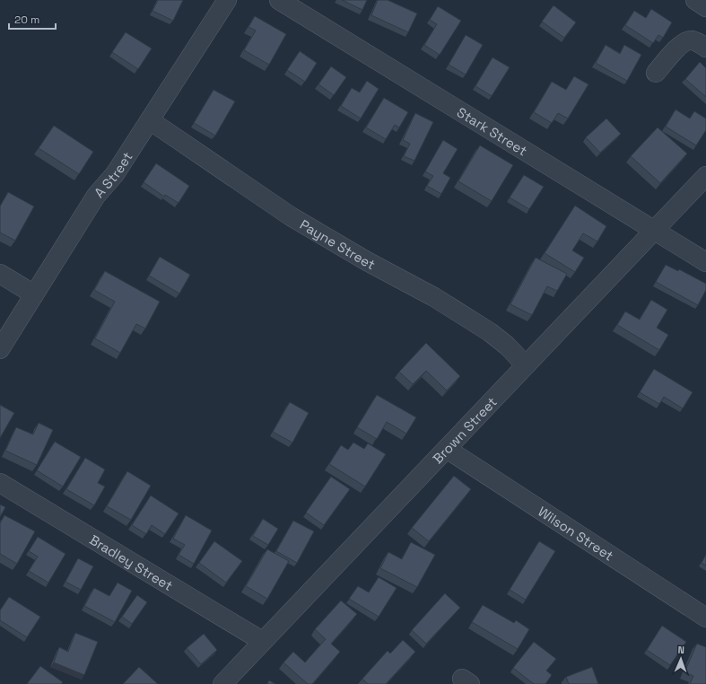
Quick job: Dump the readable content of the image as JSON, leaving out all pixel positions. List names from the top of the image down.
{
  "streets": {
    "street": [
      "Stark Street",
      "A Street",
      "Payne Street",
      "Brown Street",
      "Wilson Street",
      "Bradley Street"
    ]
  },
  "crossings": [
    ["Stark Street", "Brown Street"],
    ["A Street", "Payne Street"],
    ["Payne Street", "Brown Street"],
    ["Brown Street", "Wilson Street"],
    ["Brown Street", "Bradley Street"]
  ],
  "scale_bar": "20 m",
  "north": "top"
}
